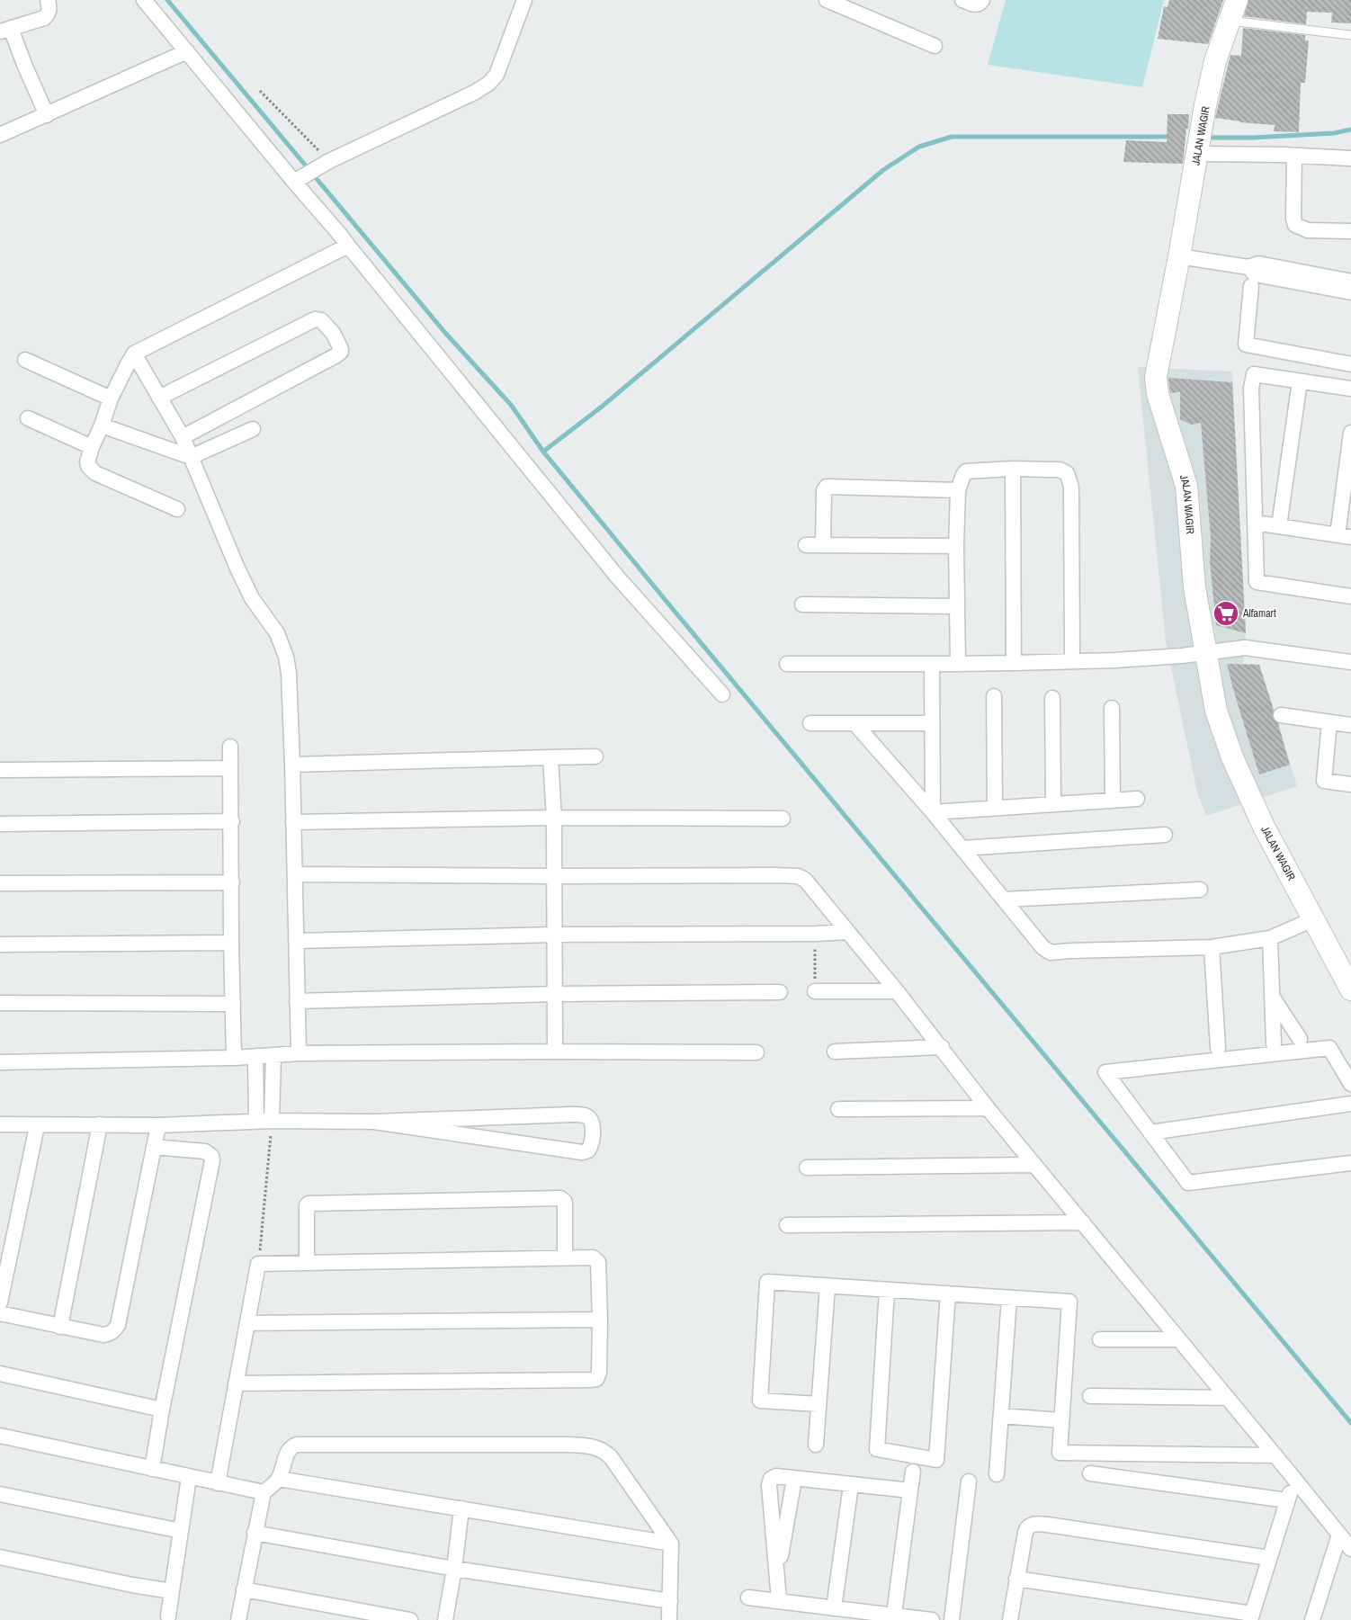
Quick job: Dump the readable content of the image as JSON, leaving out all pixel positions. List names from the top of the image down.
{
  "streets": {
    "street": ["JALAN WAGIR"]
  },
  "places": {
    "supermarket": ["Alfamart"]
  }
}
